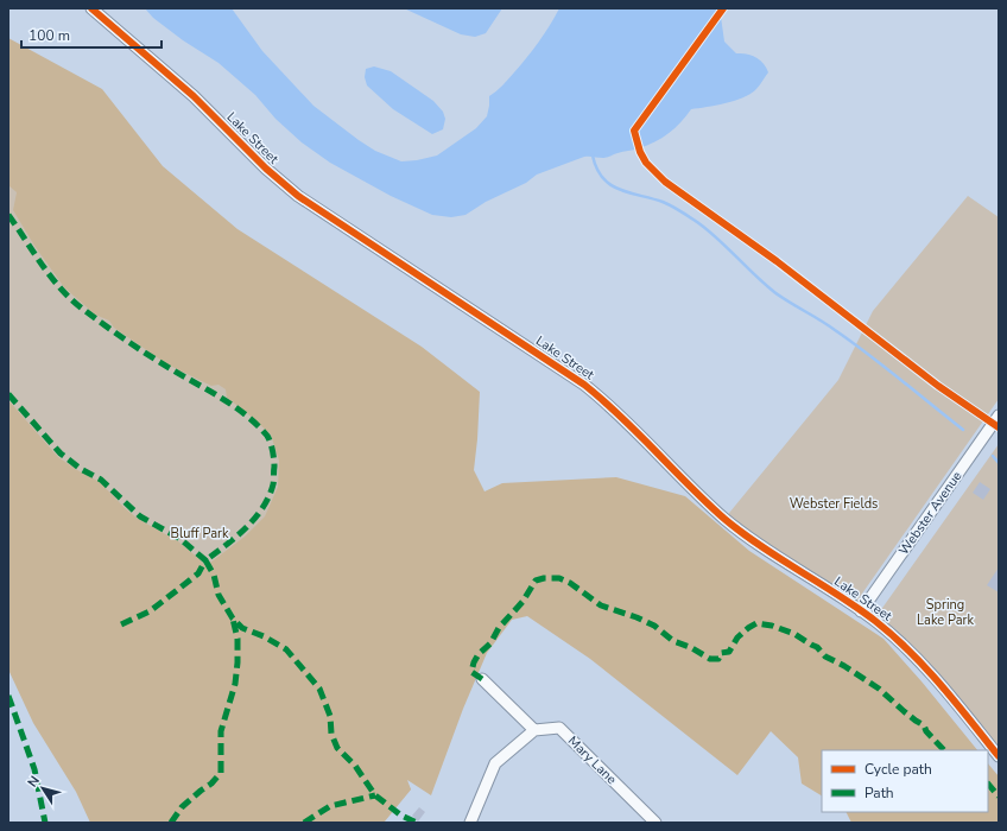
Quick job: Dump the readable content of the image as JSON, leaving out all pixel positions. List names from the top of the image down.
{
  "streets": {
    "street": ["Lake Street", "Webster Avenue", "Mary Lane"]
  },
  "crossings": [
    ["Lake Street", "Webster Avenue"]
  ],
  "parks": ["Webster Fields", "Bluff Park", "Spring Lake Park"],
  "legend": ["Cycle path", "Path"],
  "scale_bar": "100 m",
  "north": "top left"
}
